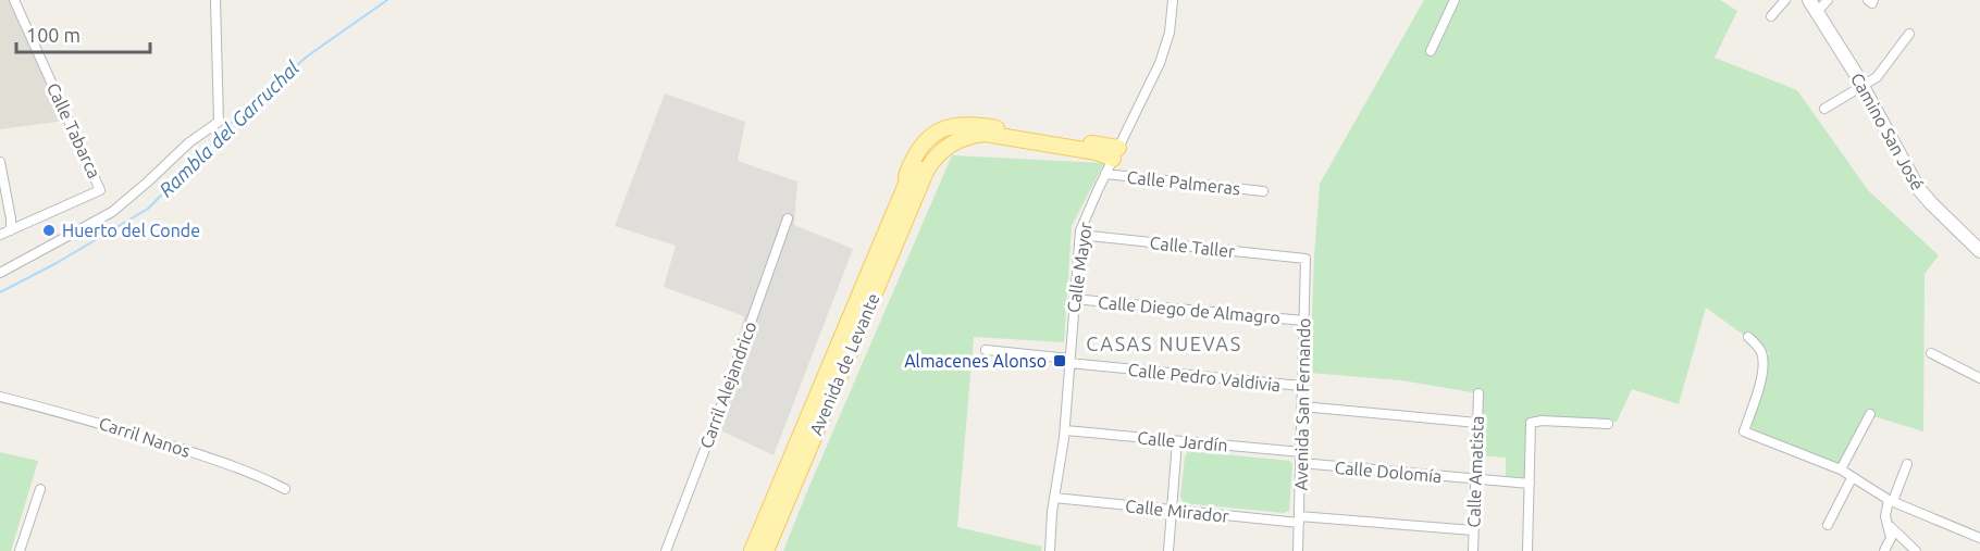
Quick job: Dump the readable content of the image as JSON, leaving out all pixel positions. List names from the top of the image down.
{
  "streets": {
    "main road": ["Camino San José", "Avenida de Levante"],
    "street": [
      "Calle Tabarca",
      "Calle Palmeras",
      "Calle Taller",
      "Calle Mayor",
      "Calle Diego de Almagro",
      "Calle Pedro Valdivia",
      "Carril Alejandrico",
      "Avenida San Fernando",
      "Carril Nanos",
      "Calle Jardín",
      "Calle Dolomía",
      "Calle Amatista",
      "Calle Mirador"
    ]
  },
  "crossings": [
    ["Calle Palmeras", "Calle Mayor"],
    ["Calle Taller", "Calle Mayor"],
    ["Calle Taller", "Avenida San Fernando"],
    ["Calle Mayor", "Calle Diego de Almagro"],
    ["Calle Mayor", "Avenida de Levante"],
    ["Calle Mayor", "Calle Pedro Valdivia"],
    ["Calle Mayor", "Calle Jardín"],
    ["Calle Mayor", "Calle Mirador"],
    ["Calle Diego de Almagro", "Avenida San Fernando"],
    ["Calle Pedro Valdivia", "Avenida San Fernando"],
    ["Avenida San Fernando", "Calle Jardín"],
    ["Avenida San Fernando", "Calle Dolomía"],
    ["Avenida San Fernando", "Calle Mirador"],
    ["Calle Dolomía", "Calle Amatista"],
    ["Calle Amatista", "Calle Mirador"]
  ],
  "districts": ["CASAS NUEVAS"],
  "water": ["Rambla del Garruchal"],
  "places": {
    "other": ["Huerto del Conde"],
    "transit": ["Almacenes Alonso"]
  },
  "scale_bar": "100 m"
}
